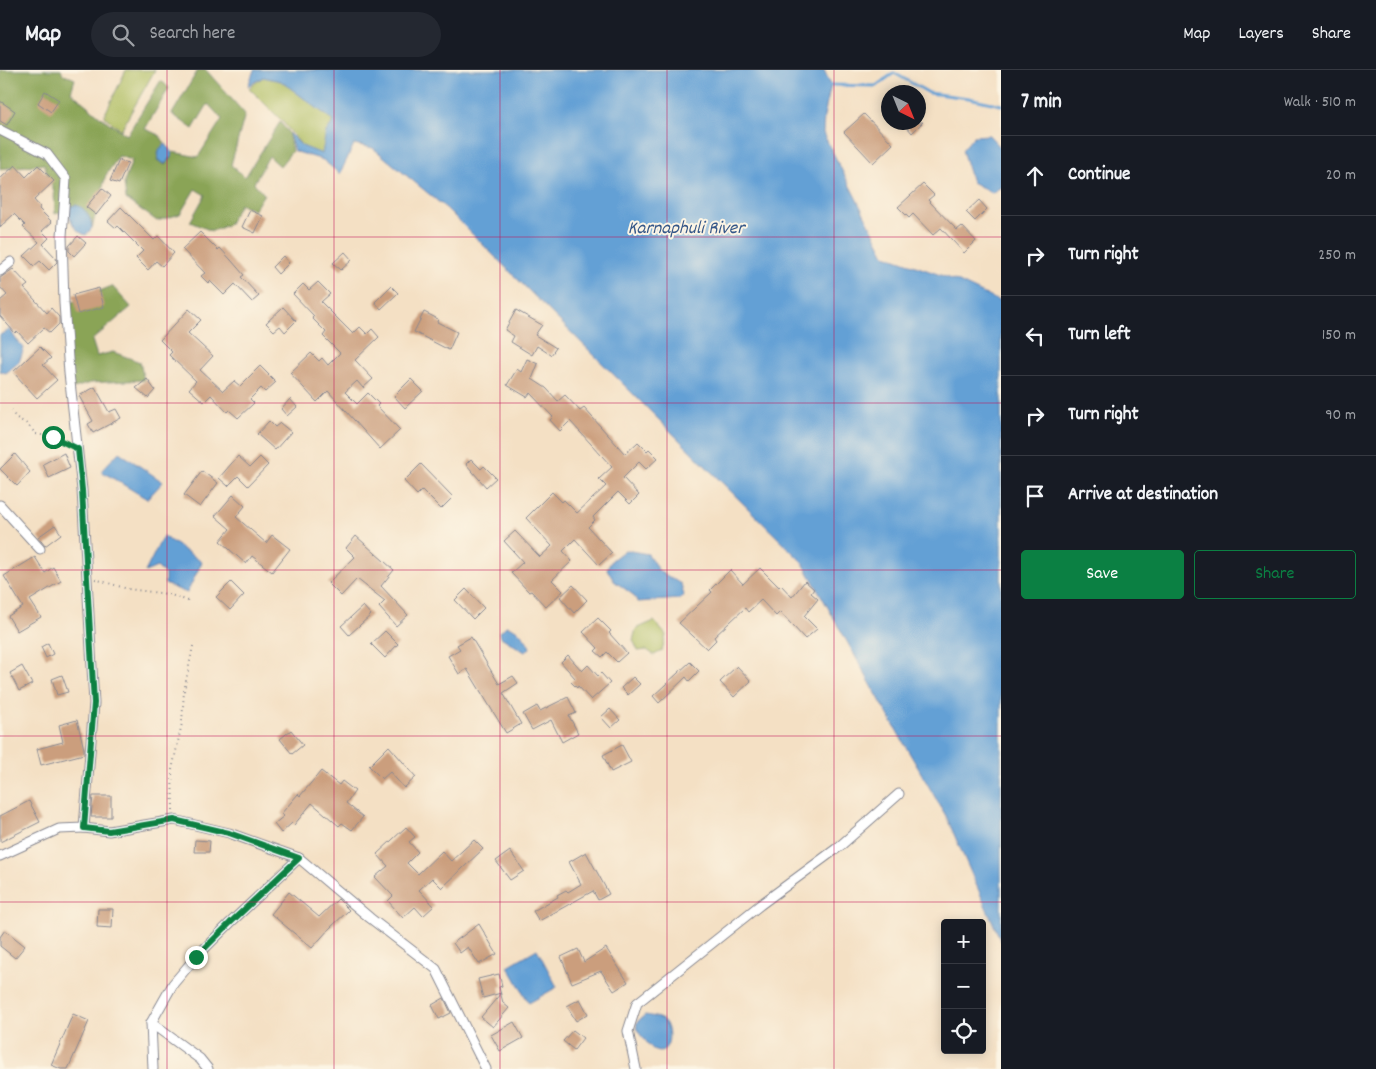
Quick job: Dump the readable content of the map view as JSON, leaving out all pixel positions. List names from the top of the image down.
{
  "water": ["Karnaphuli River"],
  "north": "bottom right",
  "page": {
    "header": "Map",
    "search": "Search here",
    "nav": ["Map", "Layers", "Share"],
    "heading": ["7 min", "Walk · 510 m"],
    "list": [
      ["Continue", "20 m"],
      ["Turn right", "250 m"],
      ["Turn left", "150 m"],
      ["Turn right", "90 m"],
      "Arrive at destination"
    ],
    "buttons": ["Save", "Share"],
    "map_buttons": ["+", "−"]
  }
}
